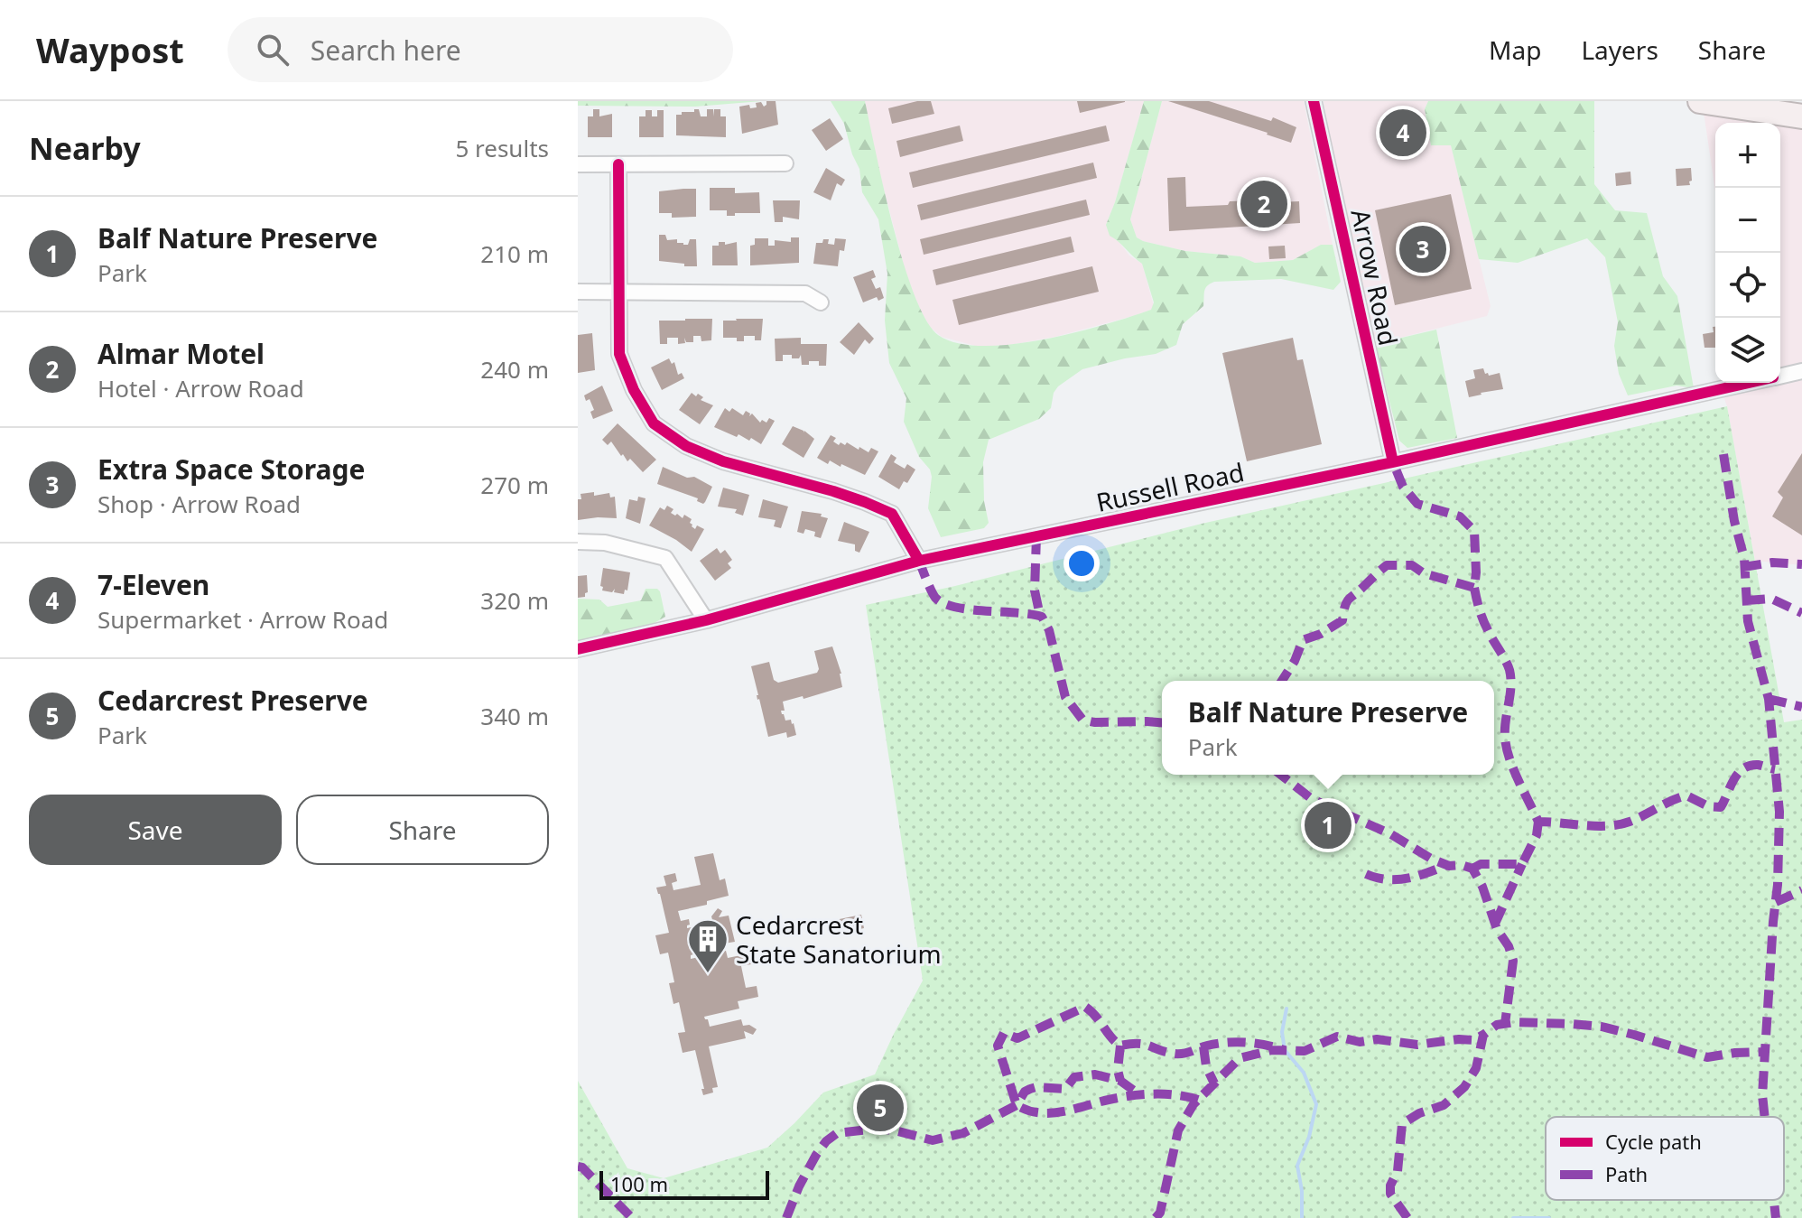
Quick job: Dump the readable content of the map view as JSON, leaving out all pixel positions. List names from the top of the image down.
{
  "streets": {
    "street": ["Arrow Road", "Russell Road"]
  },
  "crossings": [
    ["Arrow Road", "Russell Road"]
  ],
  "places": {
    "building": ["Cedarcrest State Sanatorium"]
  },
  "legend": ["Cycle path", "Path"],
  "scale_bar": "100 m",
  "page": {
    "header": "Waypost",
    "search": "Search here",
    "nav": ["Map", "Layers", "Share"],
    "heading": ["Nearby", "5 results"],
    "pins": [
      "4",
      "2",
      "3",
      "1",
      "5"
    ],
    "map_buttons": ["+", "−"],
    "list": [
      {
        "mark": "1",
        "name": "Balf Nature Preserve",
        "note": "Park",
        "value": "210 m"
      },
      {
        "mark": "2",
        "name": "Almar Motel",
        "note": "Hotel · Arrow Road",
        "value": "240 m"
      },
      {
        "mark": "3",
        "name": "Extra Space Storage",
        "note": "Shop · Arrow Road",
        "value": "270 m"
      },
      {
        "mark": "4",
        "name": "7-Eleven",
        "note": "Supermarket · Arrow Road",
        "value": "320 m"
      },
      {
        "mark": "5",
        "name": "Cedarcrest Preserve",
        "note": "Park",
        "value": "340 m"
      }
    ],
    "popup": ["Balf Nature Preserve", "Park"],
    "buttons": ["Save", "Share"],
    "scale": "100 m"
  }
}
